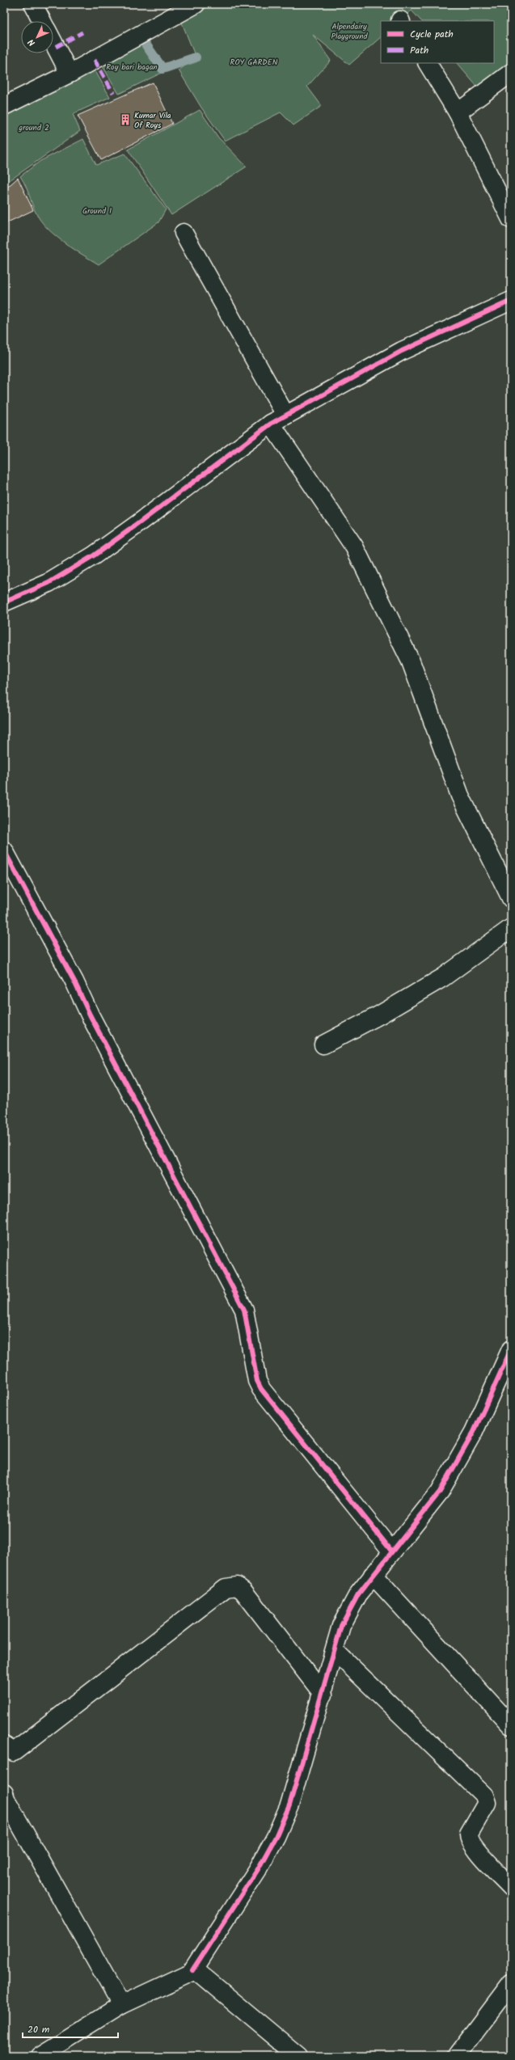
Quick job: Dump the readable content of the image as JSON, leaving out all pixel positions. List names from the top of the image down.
{
  "parks": [
    "Alpendairy Playground",
    "ROY GARDEN",
    "Roy bari bagan",
    "ground 2",
    "Ground 1"
  ],
  "places": {
    "building": ["Kumar Vila Of Roys"]
  },
  "legend": ["Cycle path", "Path"],
  "scale_bar": "20 m",
  "north": "bottom left"
}
